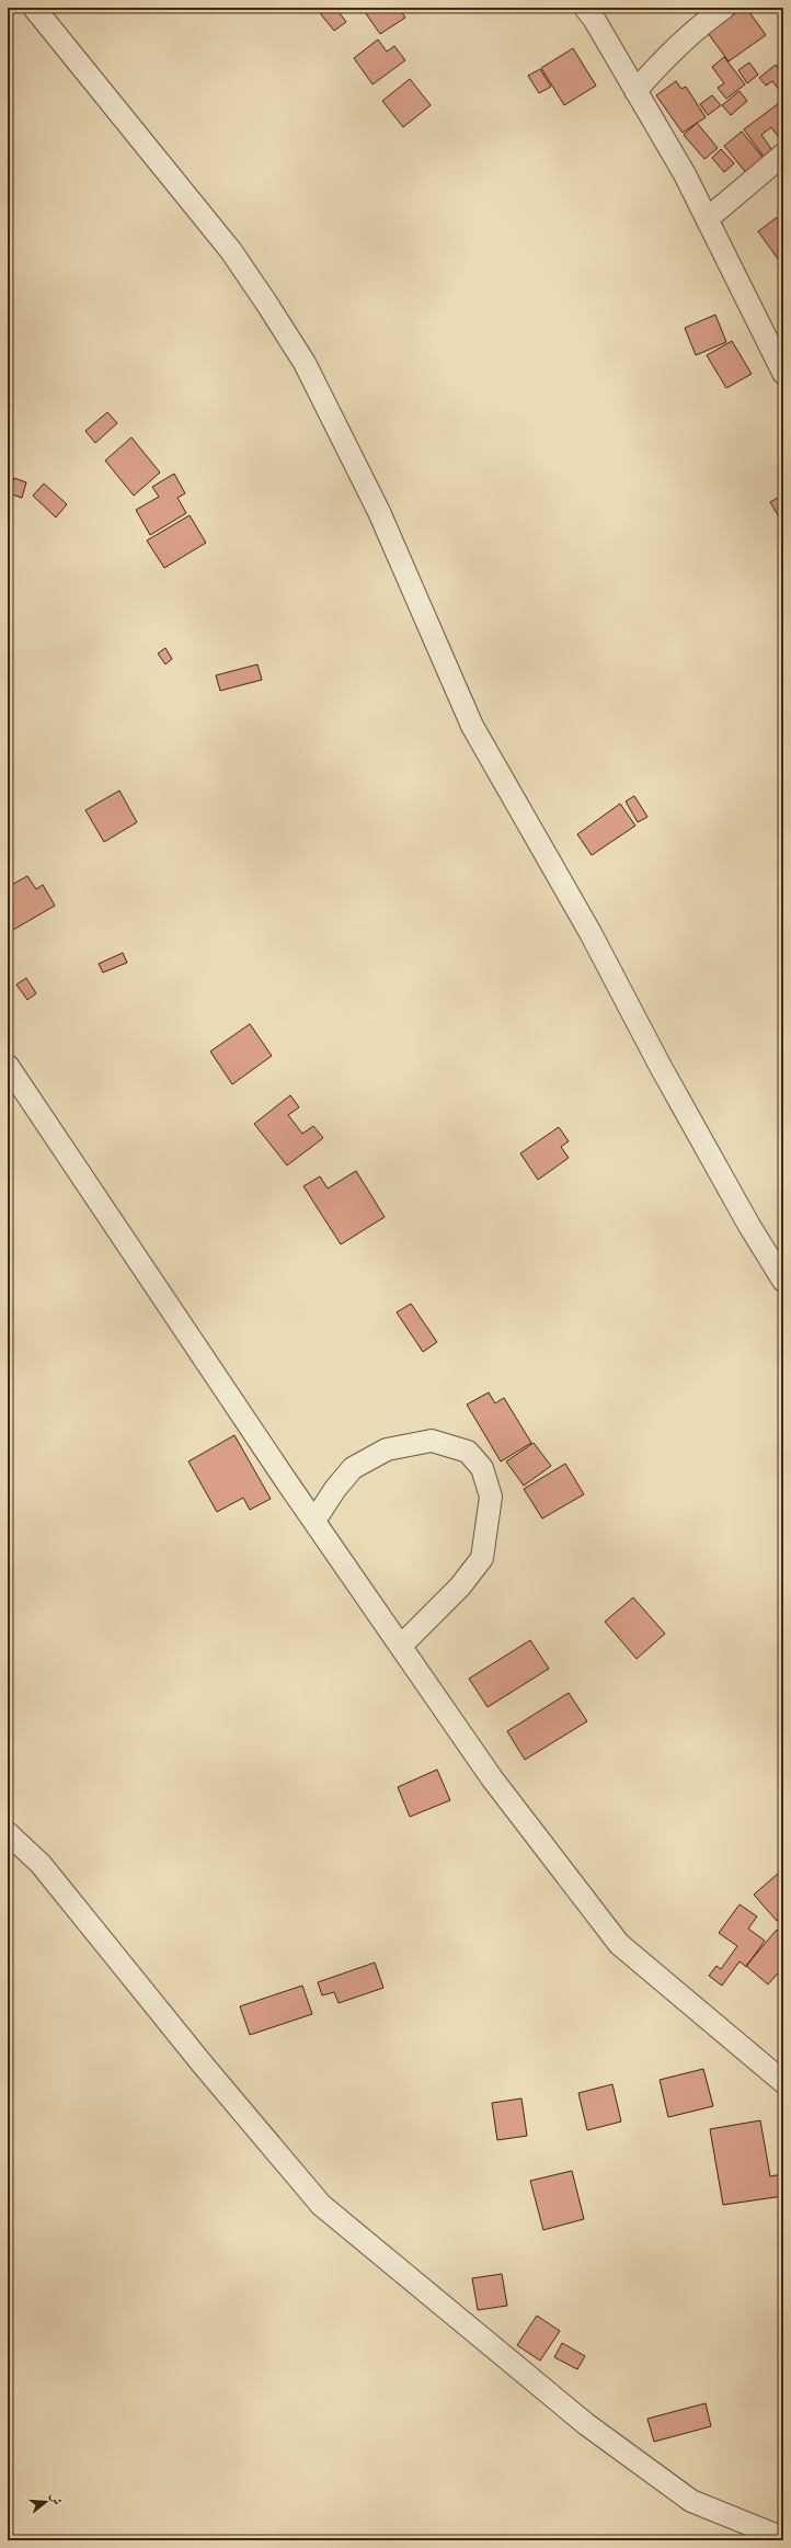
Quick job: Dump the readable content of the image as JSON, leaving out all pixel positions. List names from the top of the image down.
{
  "north": "right"
}
